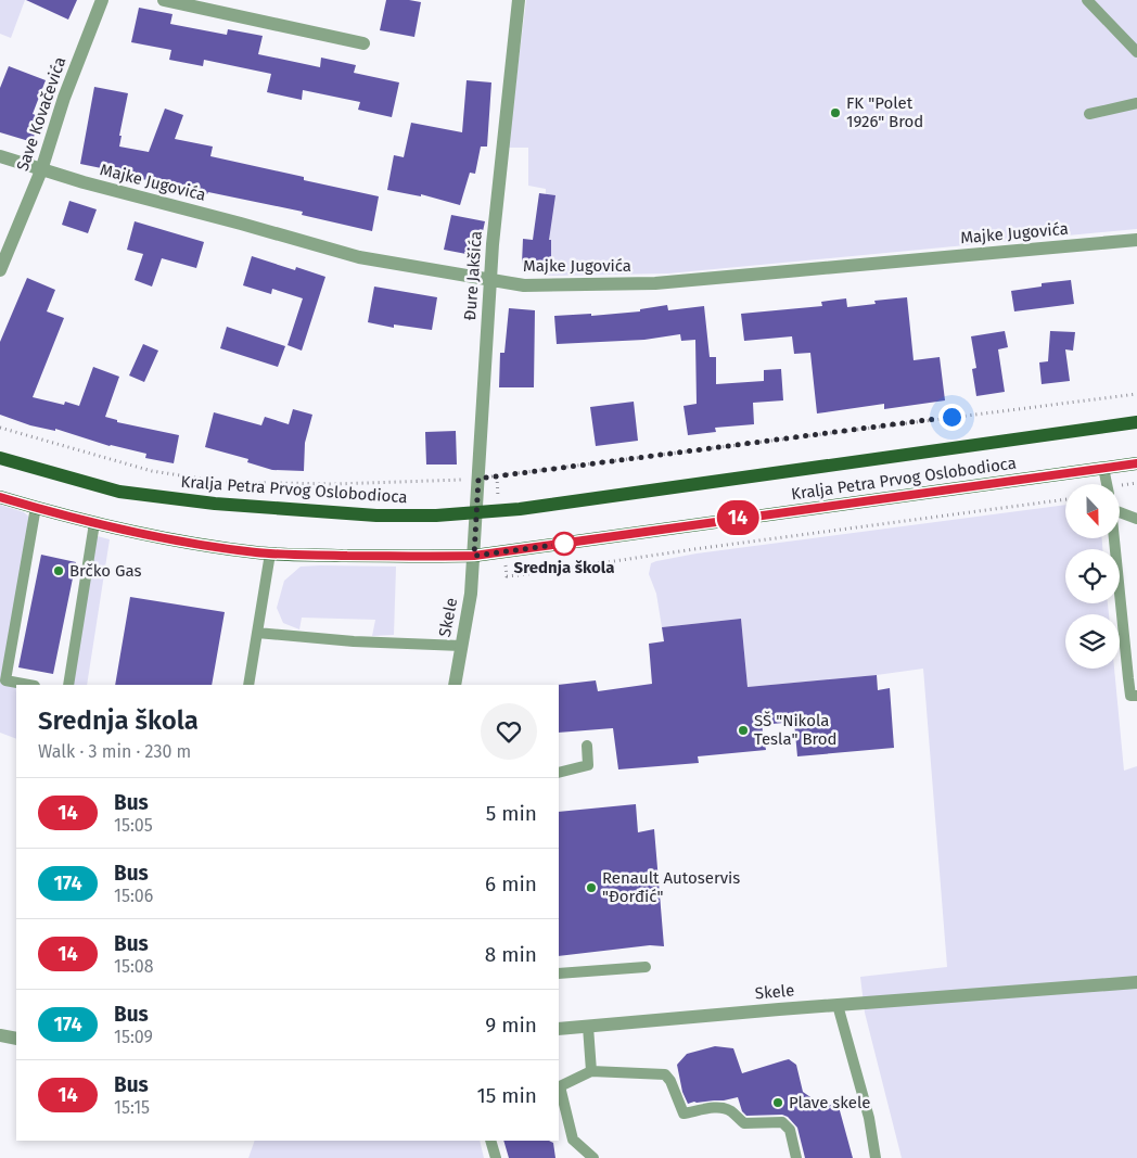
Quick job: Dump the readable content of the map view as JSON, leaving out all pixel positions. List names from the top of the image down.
{
  "streets": {
    "main road": ["Kralja Petra Prvog Oslobodioca"],
    "street": [
      "Save Kovačevića",
      "Majke Jugovića",
      "Đure Jakšića",
      "Skele"
    ]
  },
  "crossings": [
    ["Save Kovačevića", "Majke Jugovića"],
    ["Majke Jugovića", "Đure Jakšića"],
    ["Đure Jakšića", "Kralja Petra Prvog Oslobodioca"],
    ["Đure Jakšića", "Skele"],
    ["Kralja Petra Prvog Oslobodioca", "Skele"]
  ],
  "places": [
    "FK \"Polet 1926\" Brod",
    "Srednja škola",
    "Brčko Gas",
    "SŠ \"Nikola Tesla\" Brod",
    "Renault Autoservis \"Đorđić\"",
    "Plave skele"
  ],
  "lines": ["bus line 14"],
  "north": "bottom",
  "page": {
    "on_map": "14",
    "heading": ["Srednja škola", "Walk · 3 min · 230 m"],
    "list": [
      {
        "mark": "14",
        "name": "Bus",
        "note": "15:05",
        "value": "5 min"
      },
      {
        "mark": "174",
        "name": "Bus",
        "note": "15:06",
        "value": "6 min"
      },
      {
        "mark": "14",
        "name": "Bus",
        "note": "15:08",
        "value": "8 min"
      },
      {
        "mark": "174",
        "name": "Bus",
        "note": "15:09",
        "value": "9 min"
      },
      {
        "mark": "14",
        "name": "Bus",
        "note": "15:15",
        "value": "15 min"
      }
    ]
  }
}
